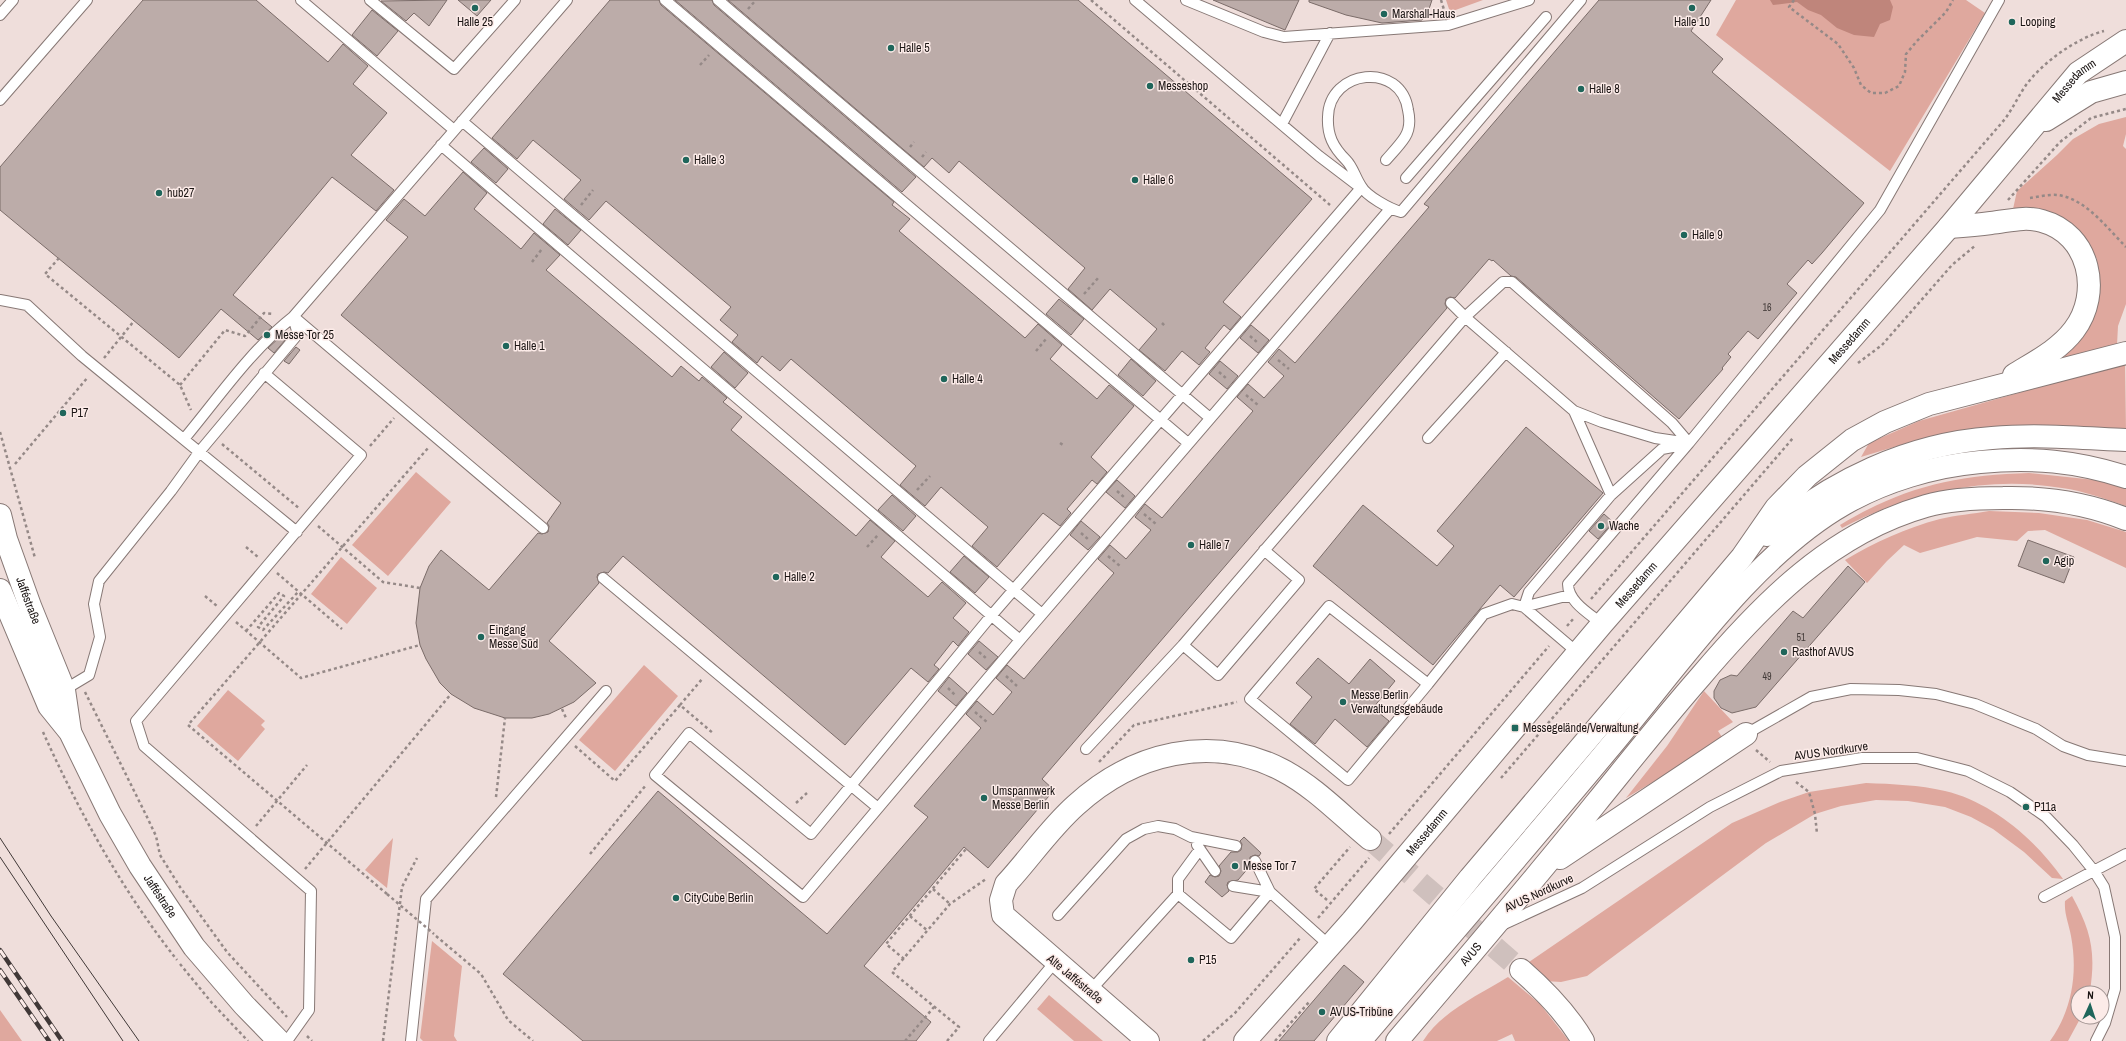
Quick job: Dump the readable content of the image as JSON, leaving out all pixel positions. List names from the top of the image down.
{
  "streets": {
    "main road": [
      "Messedamm",
      "Jafféstraße",
      "AVUS",
      "Alte Jafféstraße"
    ],
    "lane": ["AVUS Nordkurve"]
  },
  "crossings": [
    ["AVUS Nordkurve", "AVUS"]
  ],
  "places": {
    "other": [
      "Halle 25",
      "Halle 10",
      "Marshall-Haus",
      "Looping",
      "Halle 5",
      "Messeshop",
      "Halle 8",
      "Halle 3",
      "Halle 6",
      "hub27",
      "Halle 9",
      "Messe Tor 25",
      "Halle 1",
      "Halle 4",
      "P17",
      "Wache",
      "Halle 7",
      "Agip",
      "Halle 2",
      "Eingang Messe Süd",
      "Rasthof AVUS",
      "Messe Berlin Verwaltungsgebäude",
      "Umspannwerk Messe Berlin",
      "P11a",
      "Messe Tor 7",
      "CityCube Berlin",
      "P15",
      "AVUS-Tribüne"
    ],
    "transit": ["Messegelände/Verwaltung"]
  },
  "house_numbers": ["16", "51", "49"],
  "north": "top"
}
